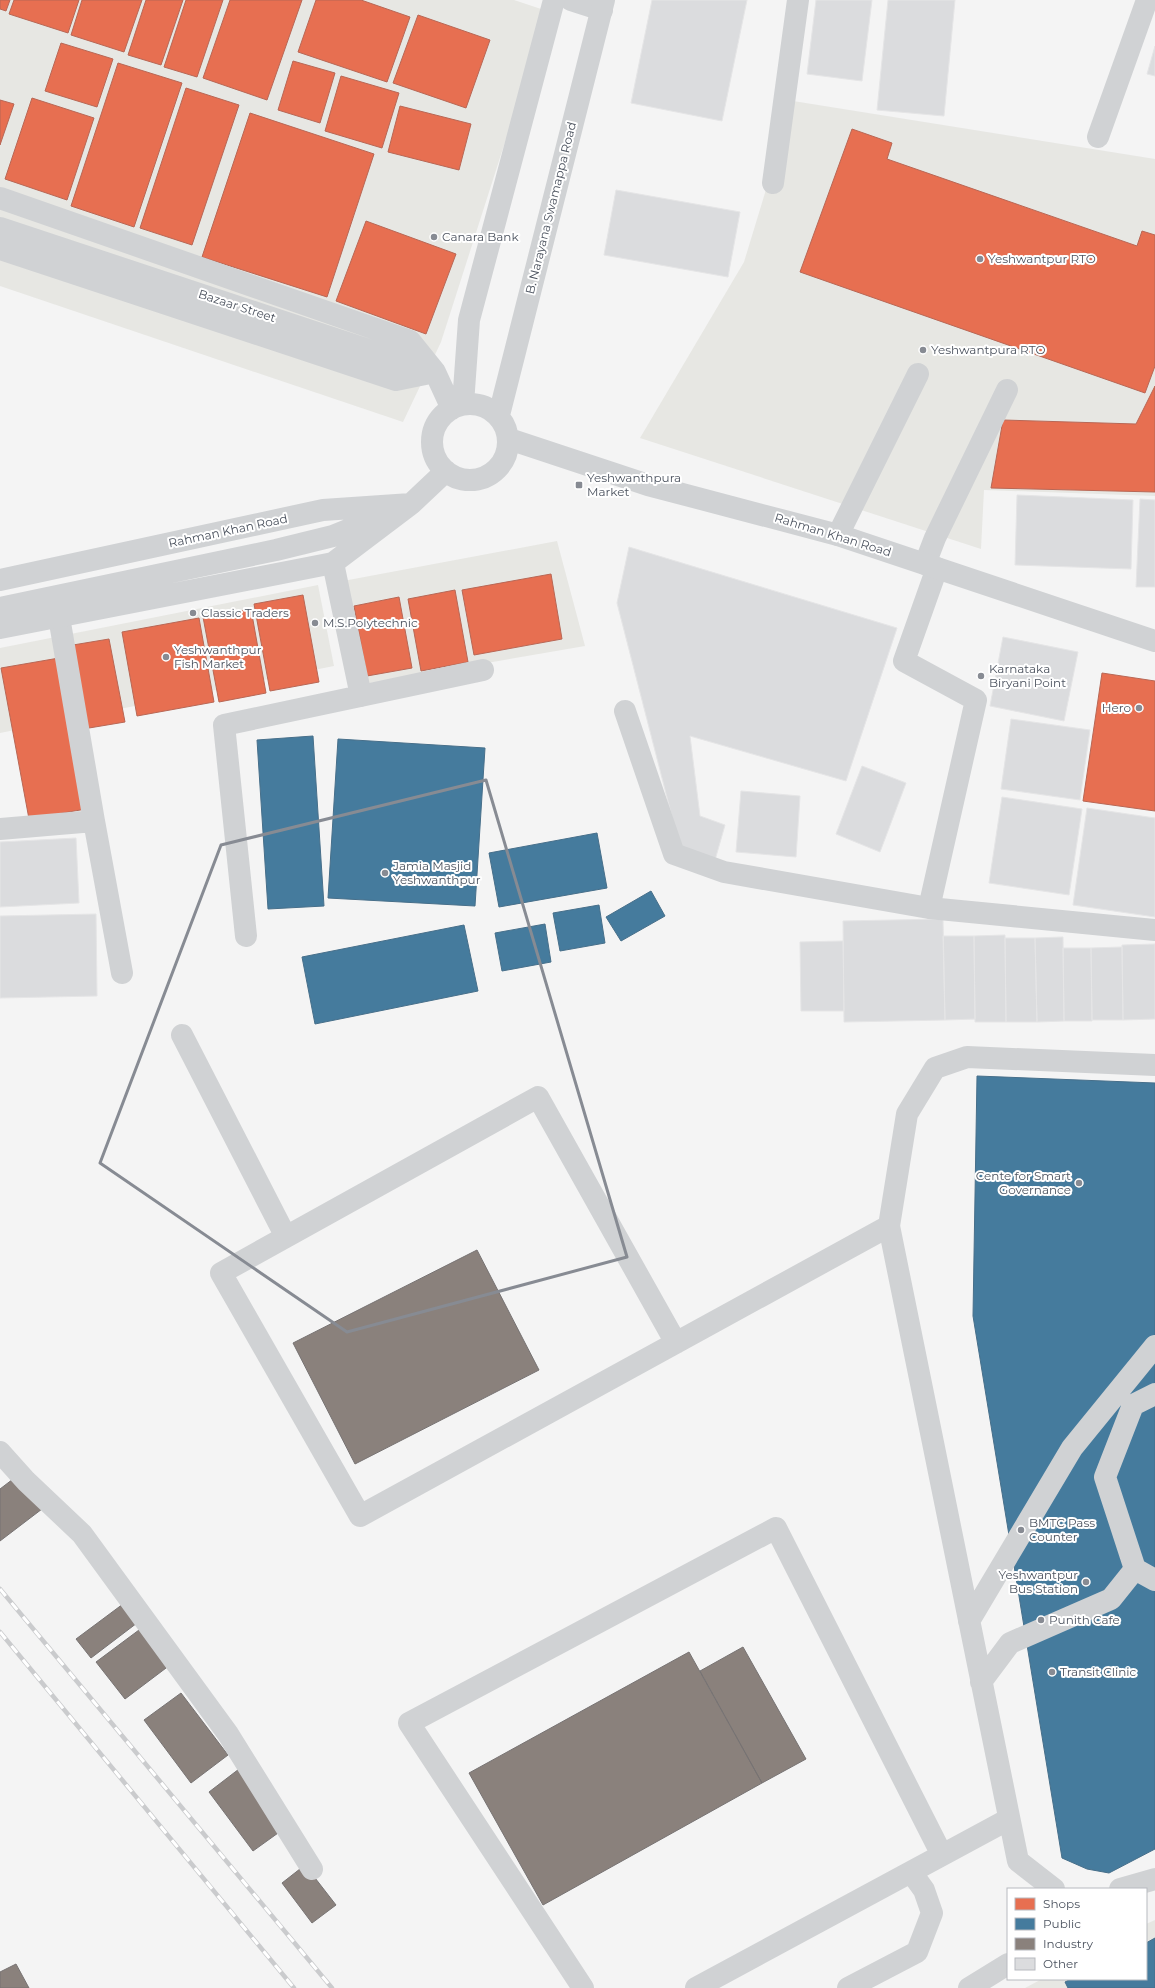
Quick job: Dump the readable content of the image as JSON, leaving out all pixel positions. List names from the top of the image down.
{
  "streets": {
    "street": ["B. Narayana Swamappa Road", "Bazaar Street", "Rahman Khan Road"]
  },
  "crossings": [
    ["B. Narayana Swamappa Road", "Rahman Khan Road"]
  ],
  "places": {
    "other": [
      "Canara Bank",
      "Yeshwantpur RTO",
      "Yeshwantpura RTO",
      "Classic Traders",
      "M.S.Polytechnic",
      "Yeshwanthpur Fish Market",
      "Karnataka Biryani Point",
      "Hero",
      "Jamia Masjid Yeshwanthpur",
      "Cente for Smart Governance",
      "BMTC Pass Counter",
      "Yeshwantpur Bus Station",
      "Punith Cafe",
      "Transit Clinic"
    ],
    "transit": ["Yeshwanthpura Market"]
  },
  "legend": [
    "Shops",
    "Public",
    "Industry",
    "Other"
  ]
}
